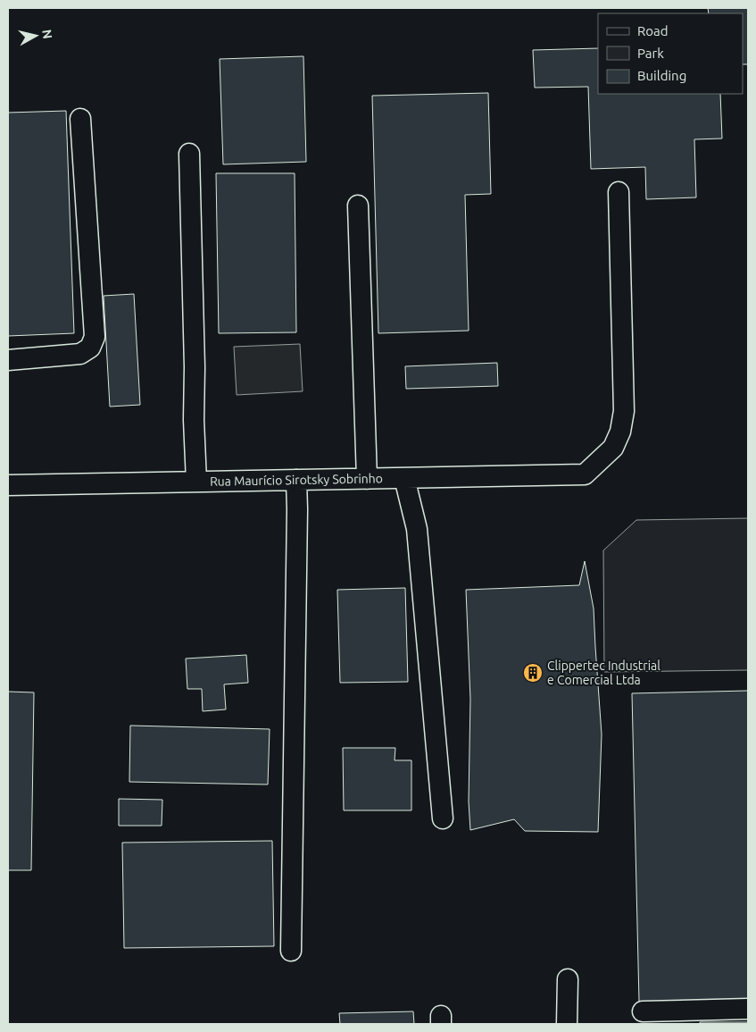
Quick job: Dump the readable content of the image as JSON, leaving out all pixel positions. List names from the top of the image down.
{
  "streets": {
    "street": ["Rua Maurício Sirotsky Sobrinho"]
  },
  "places": {
    "building": ["Clippertec Industrial e Comercial Ltda"]
  },
  "legend": ["Road", "Park", "Building"],
  "north": "right"
}
